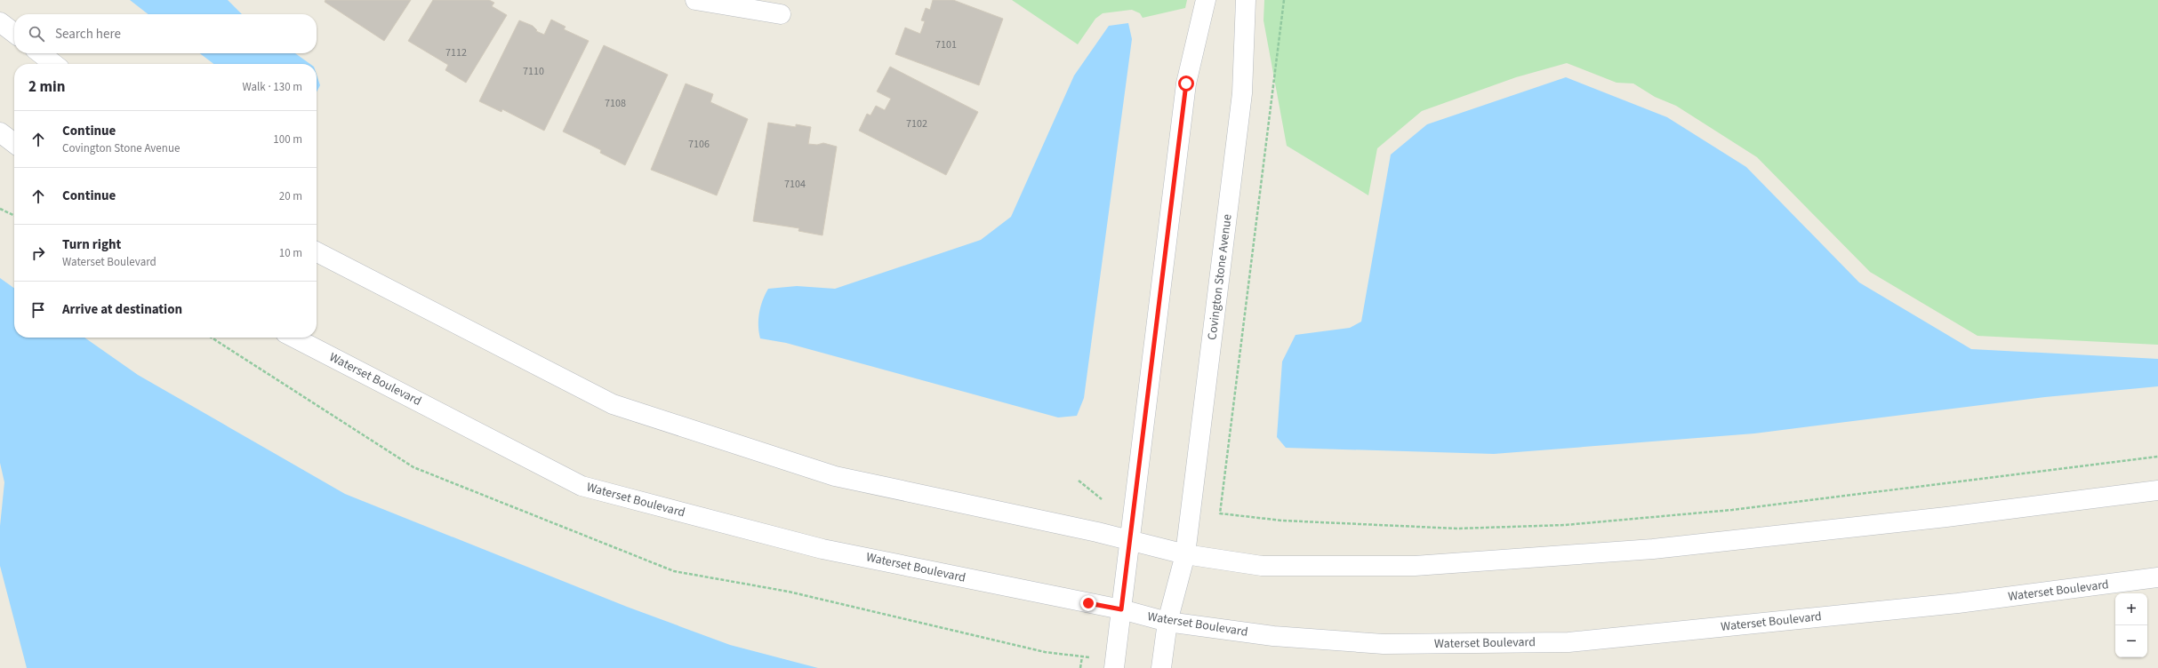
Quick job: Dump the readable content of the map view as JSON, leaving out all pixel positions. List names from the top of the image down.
{
  "streets": {
    "street": ["Covington Stone Avenue", "Waterset Boulevard"]
  },
  "crossings": [
    ["Covington Stone Avenue", "Waterset Boulevard"]
  ],
  "house_numbers": [
    "7101",
    "7112",
    "7110",
    "7108",
    "7102",
    "7106",
    "7104"
  ],
  "page": {
    "search": "Search here",
    "heading": ["2 min", "Walk · 130 m"],
    "list": [
      ["Continue", "Covington Stone Avenue", "100 m"],
      ["Continue", "20 m"],
      ["Turn right", "Waterset Boulevard", "10 m"],
      "Arrive at destination"
    ],
    "map_buttons": ["+", "−"]
  }
}
